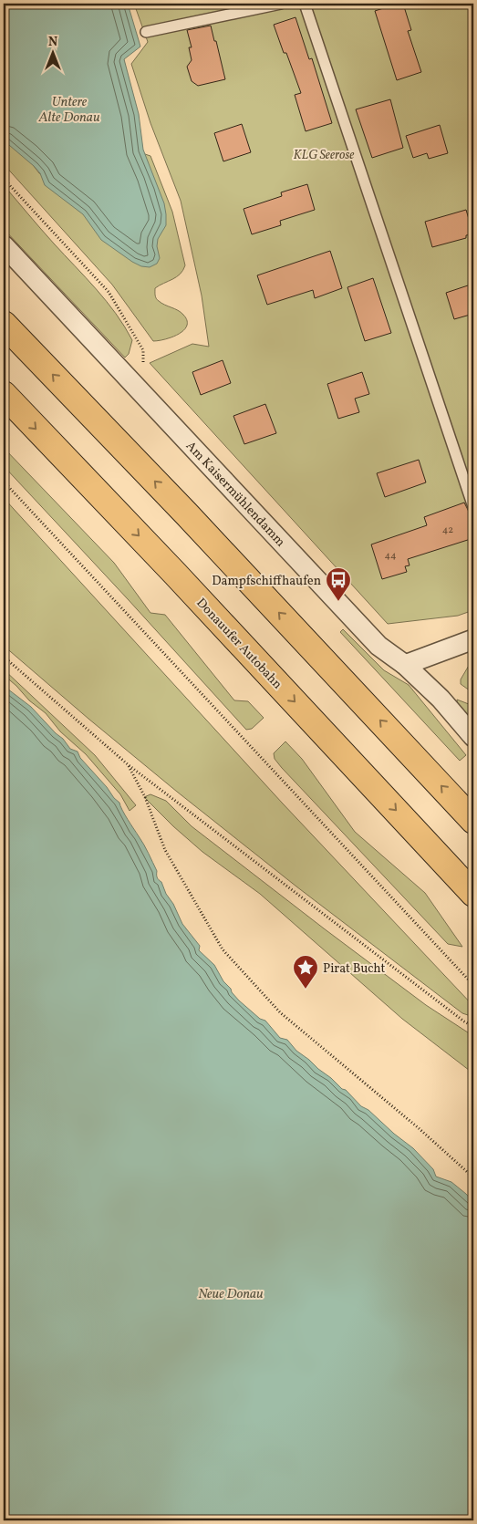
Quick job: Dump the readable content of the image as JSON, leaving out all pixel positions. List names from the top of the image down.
{
  "streets": {
    "highway": ["Donauufer Autobahn"],
    "street": ["Am Kaisermühlendamm"]
  },
  "water": ["Untere Alte Donau", "Neue Donau"],
  "parks": ["KLG Seerose"],
  "places": {
    "bus stop": ["Dampfschiffhaufen"],
    "place": ["Pirat Bucht"]
  },
  "house_numbers": ["42", "44"],
  "north": "top"
}
